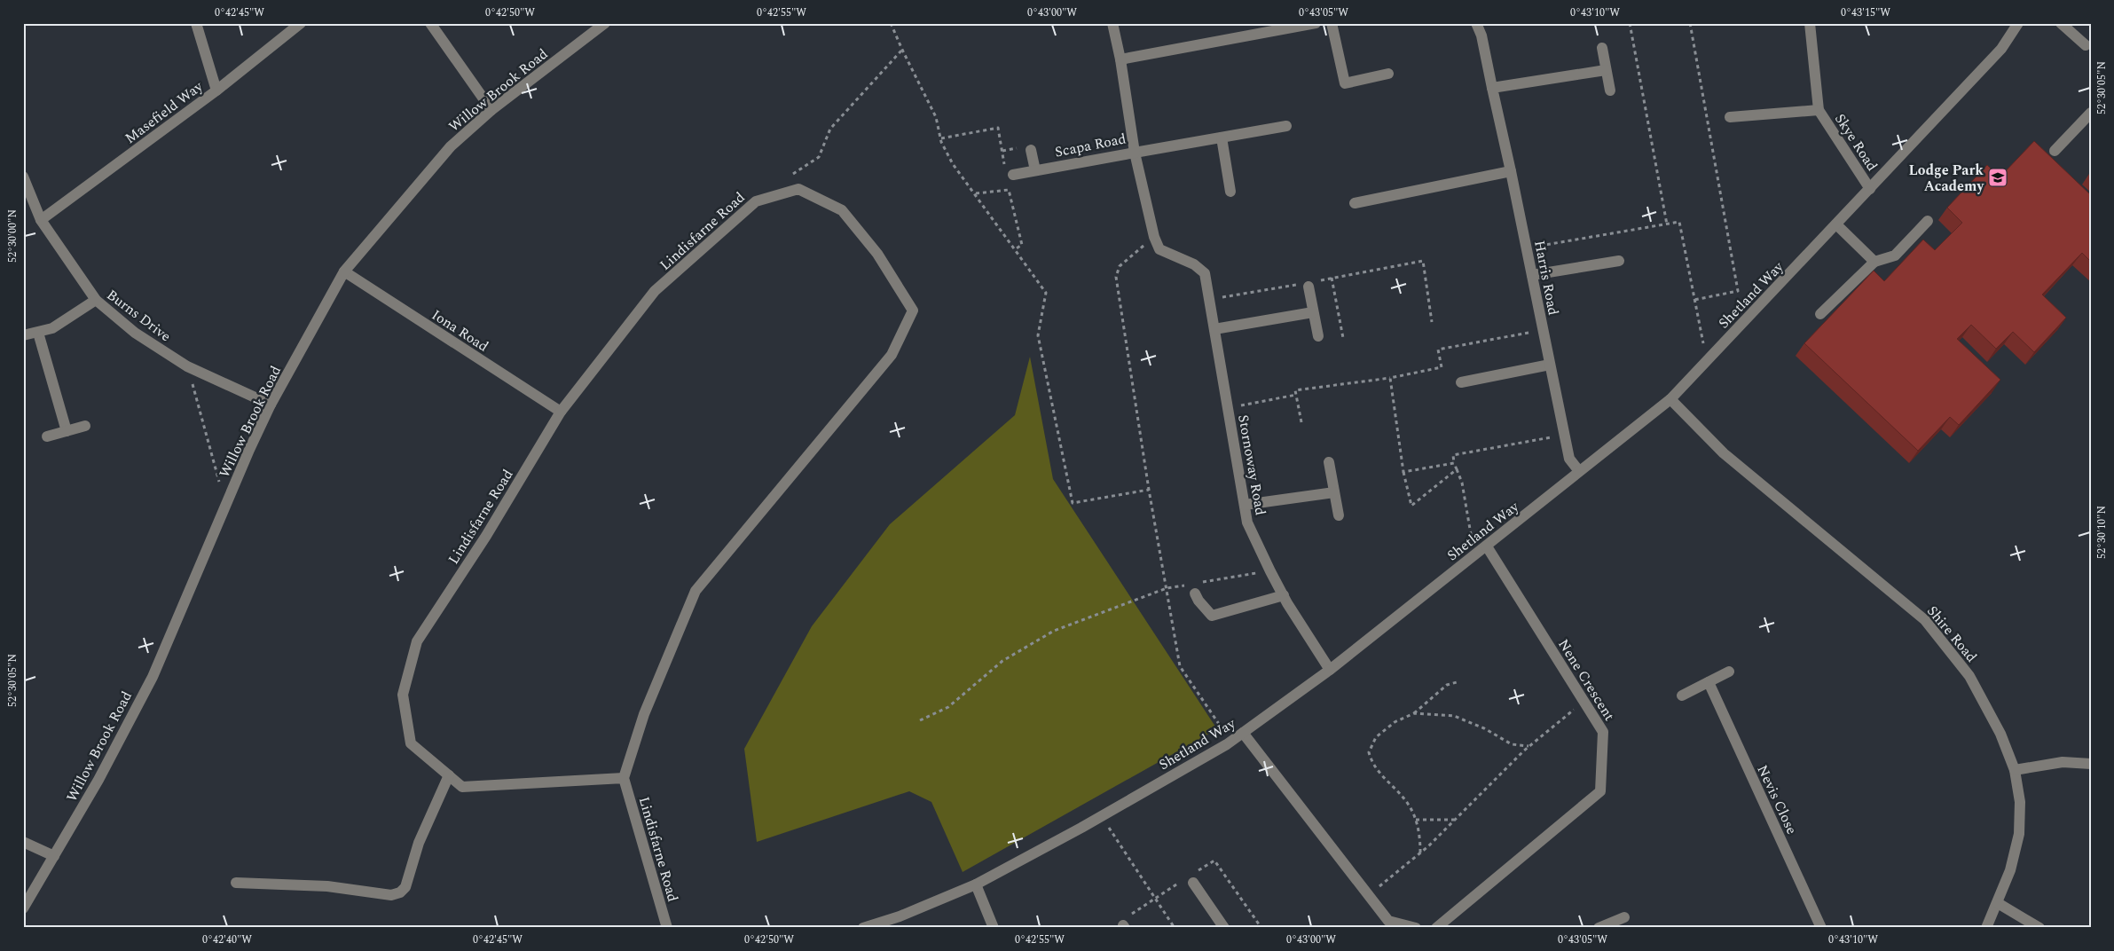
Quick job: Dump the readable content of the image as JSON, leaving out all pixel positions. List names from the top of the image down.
{
  "streets": {
    "street": [
      "Willow Brook Road",
      "Masefield Way",
      "Skye Road",
      "Scapa Road",
      "Lindisfarne Road",
      "Harris Road",
      "Shetland Way",
      "Burns Drive",
      "Iona Road",
      "Stornoway Road",
      "Shire Road",
      "Nene Crescent",
      "Nevis Close"
    ]
  },
  "crossings": [
    ["Willow Brook Road", "Burns Drive"],
    ["Willow Brook Road", "Iona Road"],
    ["Masefield Way", "Burns Drive"],
    ["Skye Road", "Shetland Way"],
    ["Lindisfarne Road", "Iona Road"],
    ["Harris Road", "Shetland Way"],
    ["Shetland Way", "Stornoway Road"],
    ["Shetland Way", "Shire Road"],
    ["Shetland Way", "Nene Crescent"]
  ],
  "places": {
    "school or university": ["Lodge Park Academy"]
  },
  "coordinates": [
    "0°42'45\"W",
    "0°42'50\"W",
    "0°42'55\"W",
    "0°43'00\"W",
    "0°43'05\"W",
    "0°43'10\"W",
    "0°43'15\"W",
    "52°30'05\"N",
    "52°30'00\"N",
    "52°30'10\"N",
    "0°42'40\"W"
  ]
}
